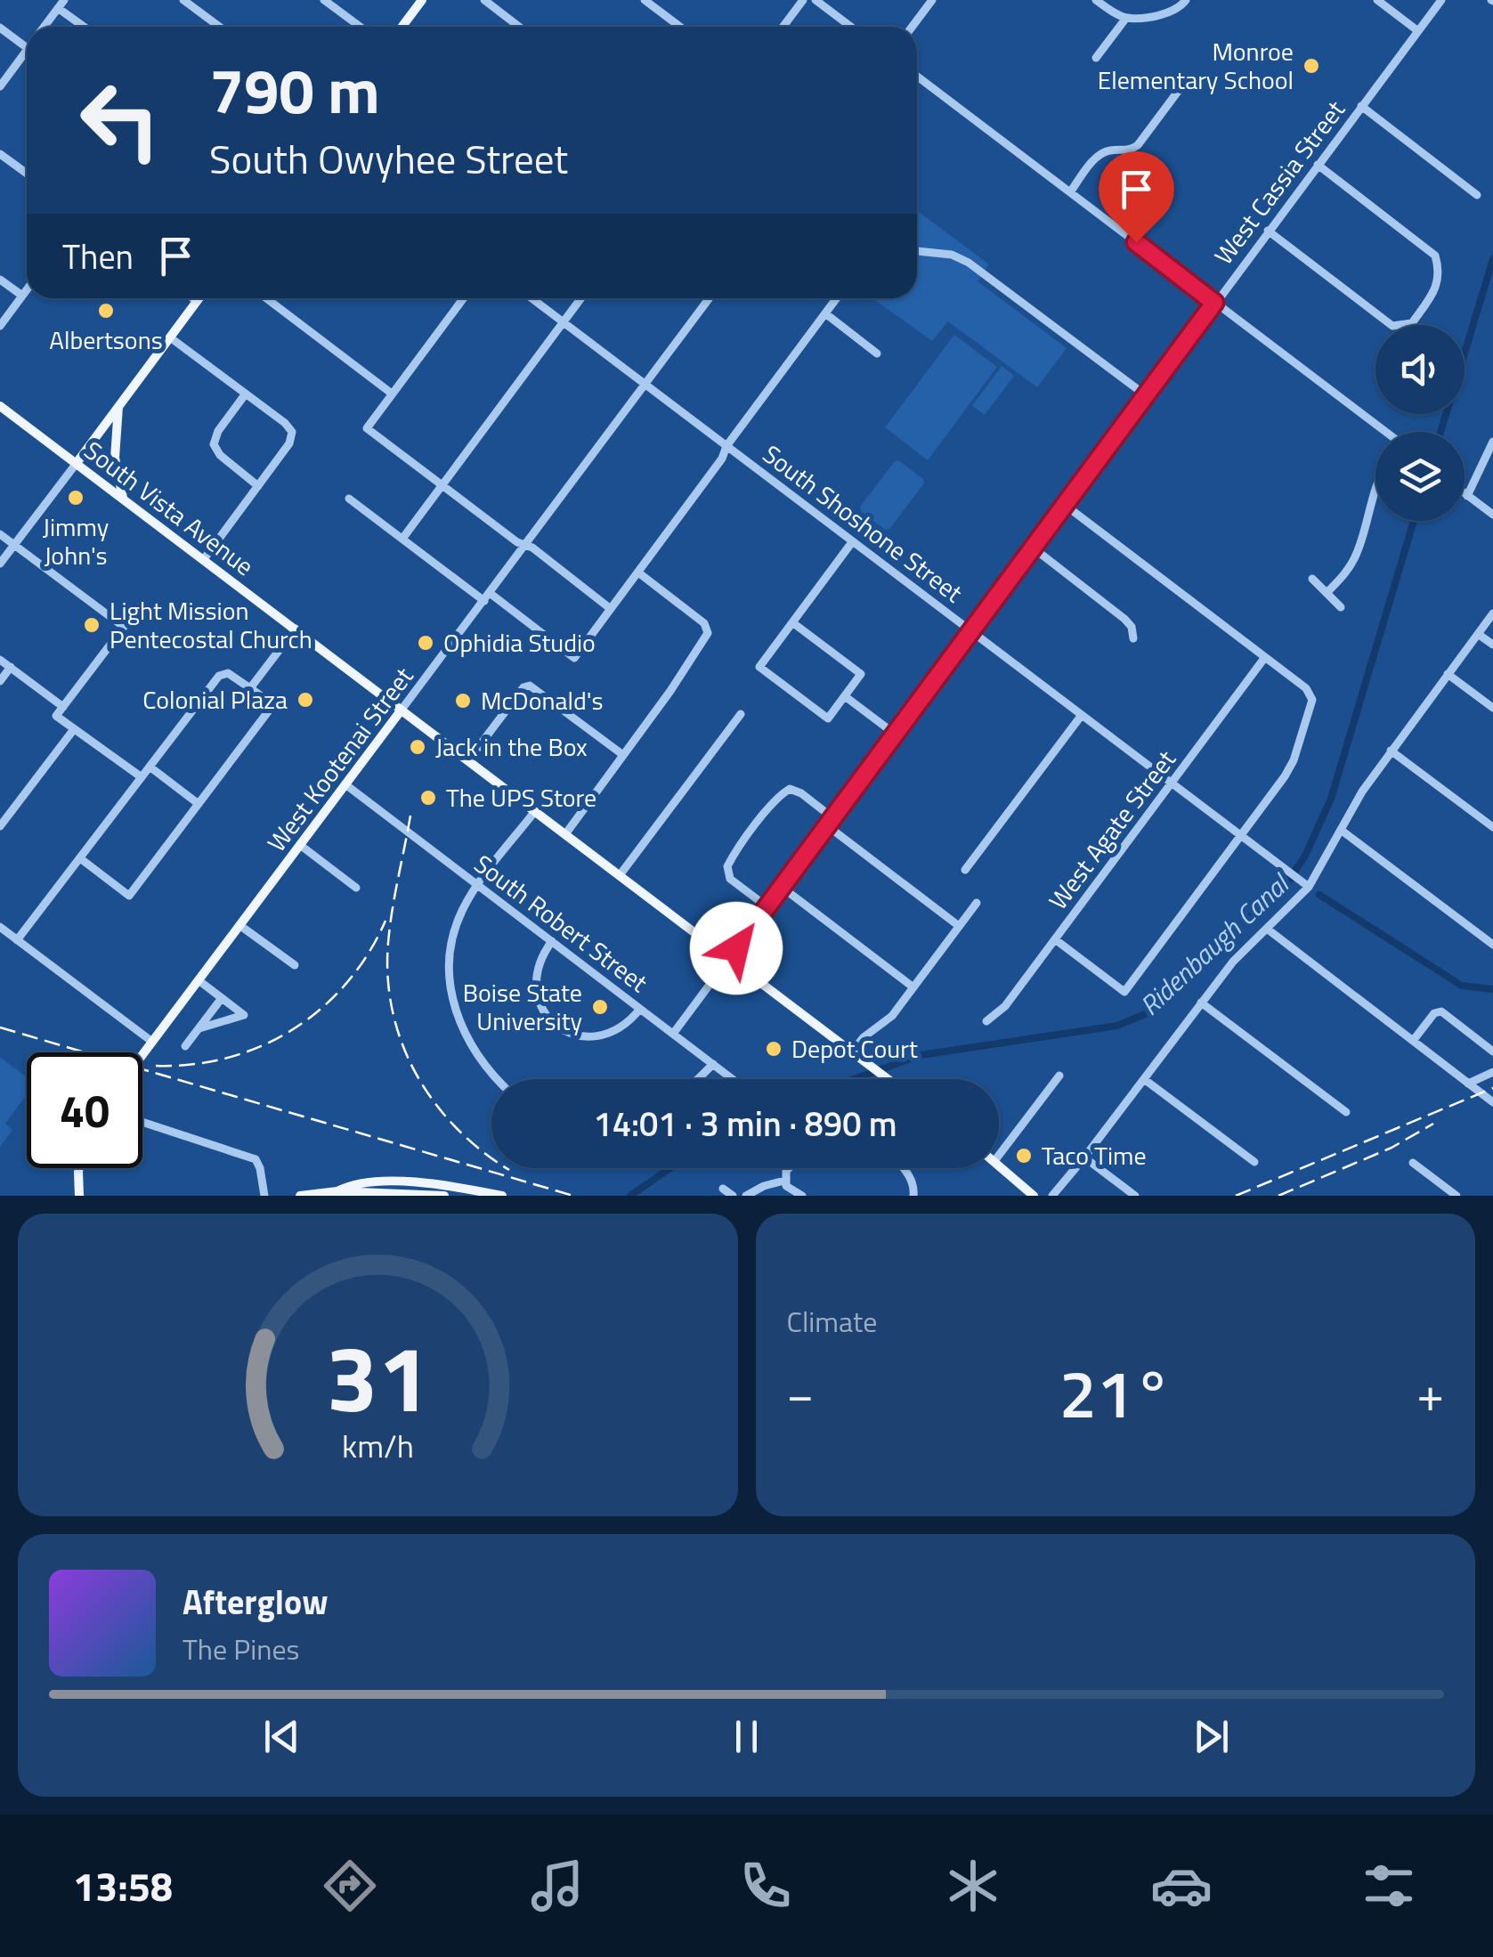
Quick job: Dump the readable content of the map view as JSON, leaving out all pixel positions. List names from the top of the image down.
{
  "streets": {
    "main road": ["South Vista Avenue", "West Kootenai Street"],
    "street": [
      "West Cassia Street",
      "South Shoshone Street",
      "West Agate Street",
      "South Robert Street"
    ]
  },
  "crossings": [
    ["West Cassia Street", "South Vista Avenue"],
    ["West Cassia Street", "South Shoshone Street"],
    ["West Cassia Street", "South Robert Street"],
    ["South Vista Avenue", "West Kootenai Street"],
    ["South Shoshone Street", "West Kootenai Street"],
    ["South Shoshone Street", "West Agate Street"],
    ["West Kootenai Street", "South Robert Street"]
  ],
  "water": ["Ridenbaugh Canal"],
  "places": [
    "Monroe Elementary School",
    "Albertsons",
    "Jimmy John's",
    "Light Mission Pentecostal Church",
    "Ophidia Studio",
    "Colonial Plaza",
    "McDonald's",
    "Jack in the Box",
    "The UPS Store",
    "Boise State University",
    "Depot Court",
    "Taco Time"
  ],
  "page": {
    "turn": ["790 m", "South Owyhee Street"],
    "then": "Then",
    "limit": "40",
    "trip": "14:01 · 3 min · 890 m",
    "tile": "Climate",
    "heat": ["−", "21°", "+"],
    "song": ["Afterglow", "The Pines"],
    "tabs": "13:58",
    "gauge": ["31", "km/h"]
  }
}
